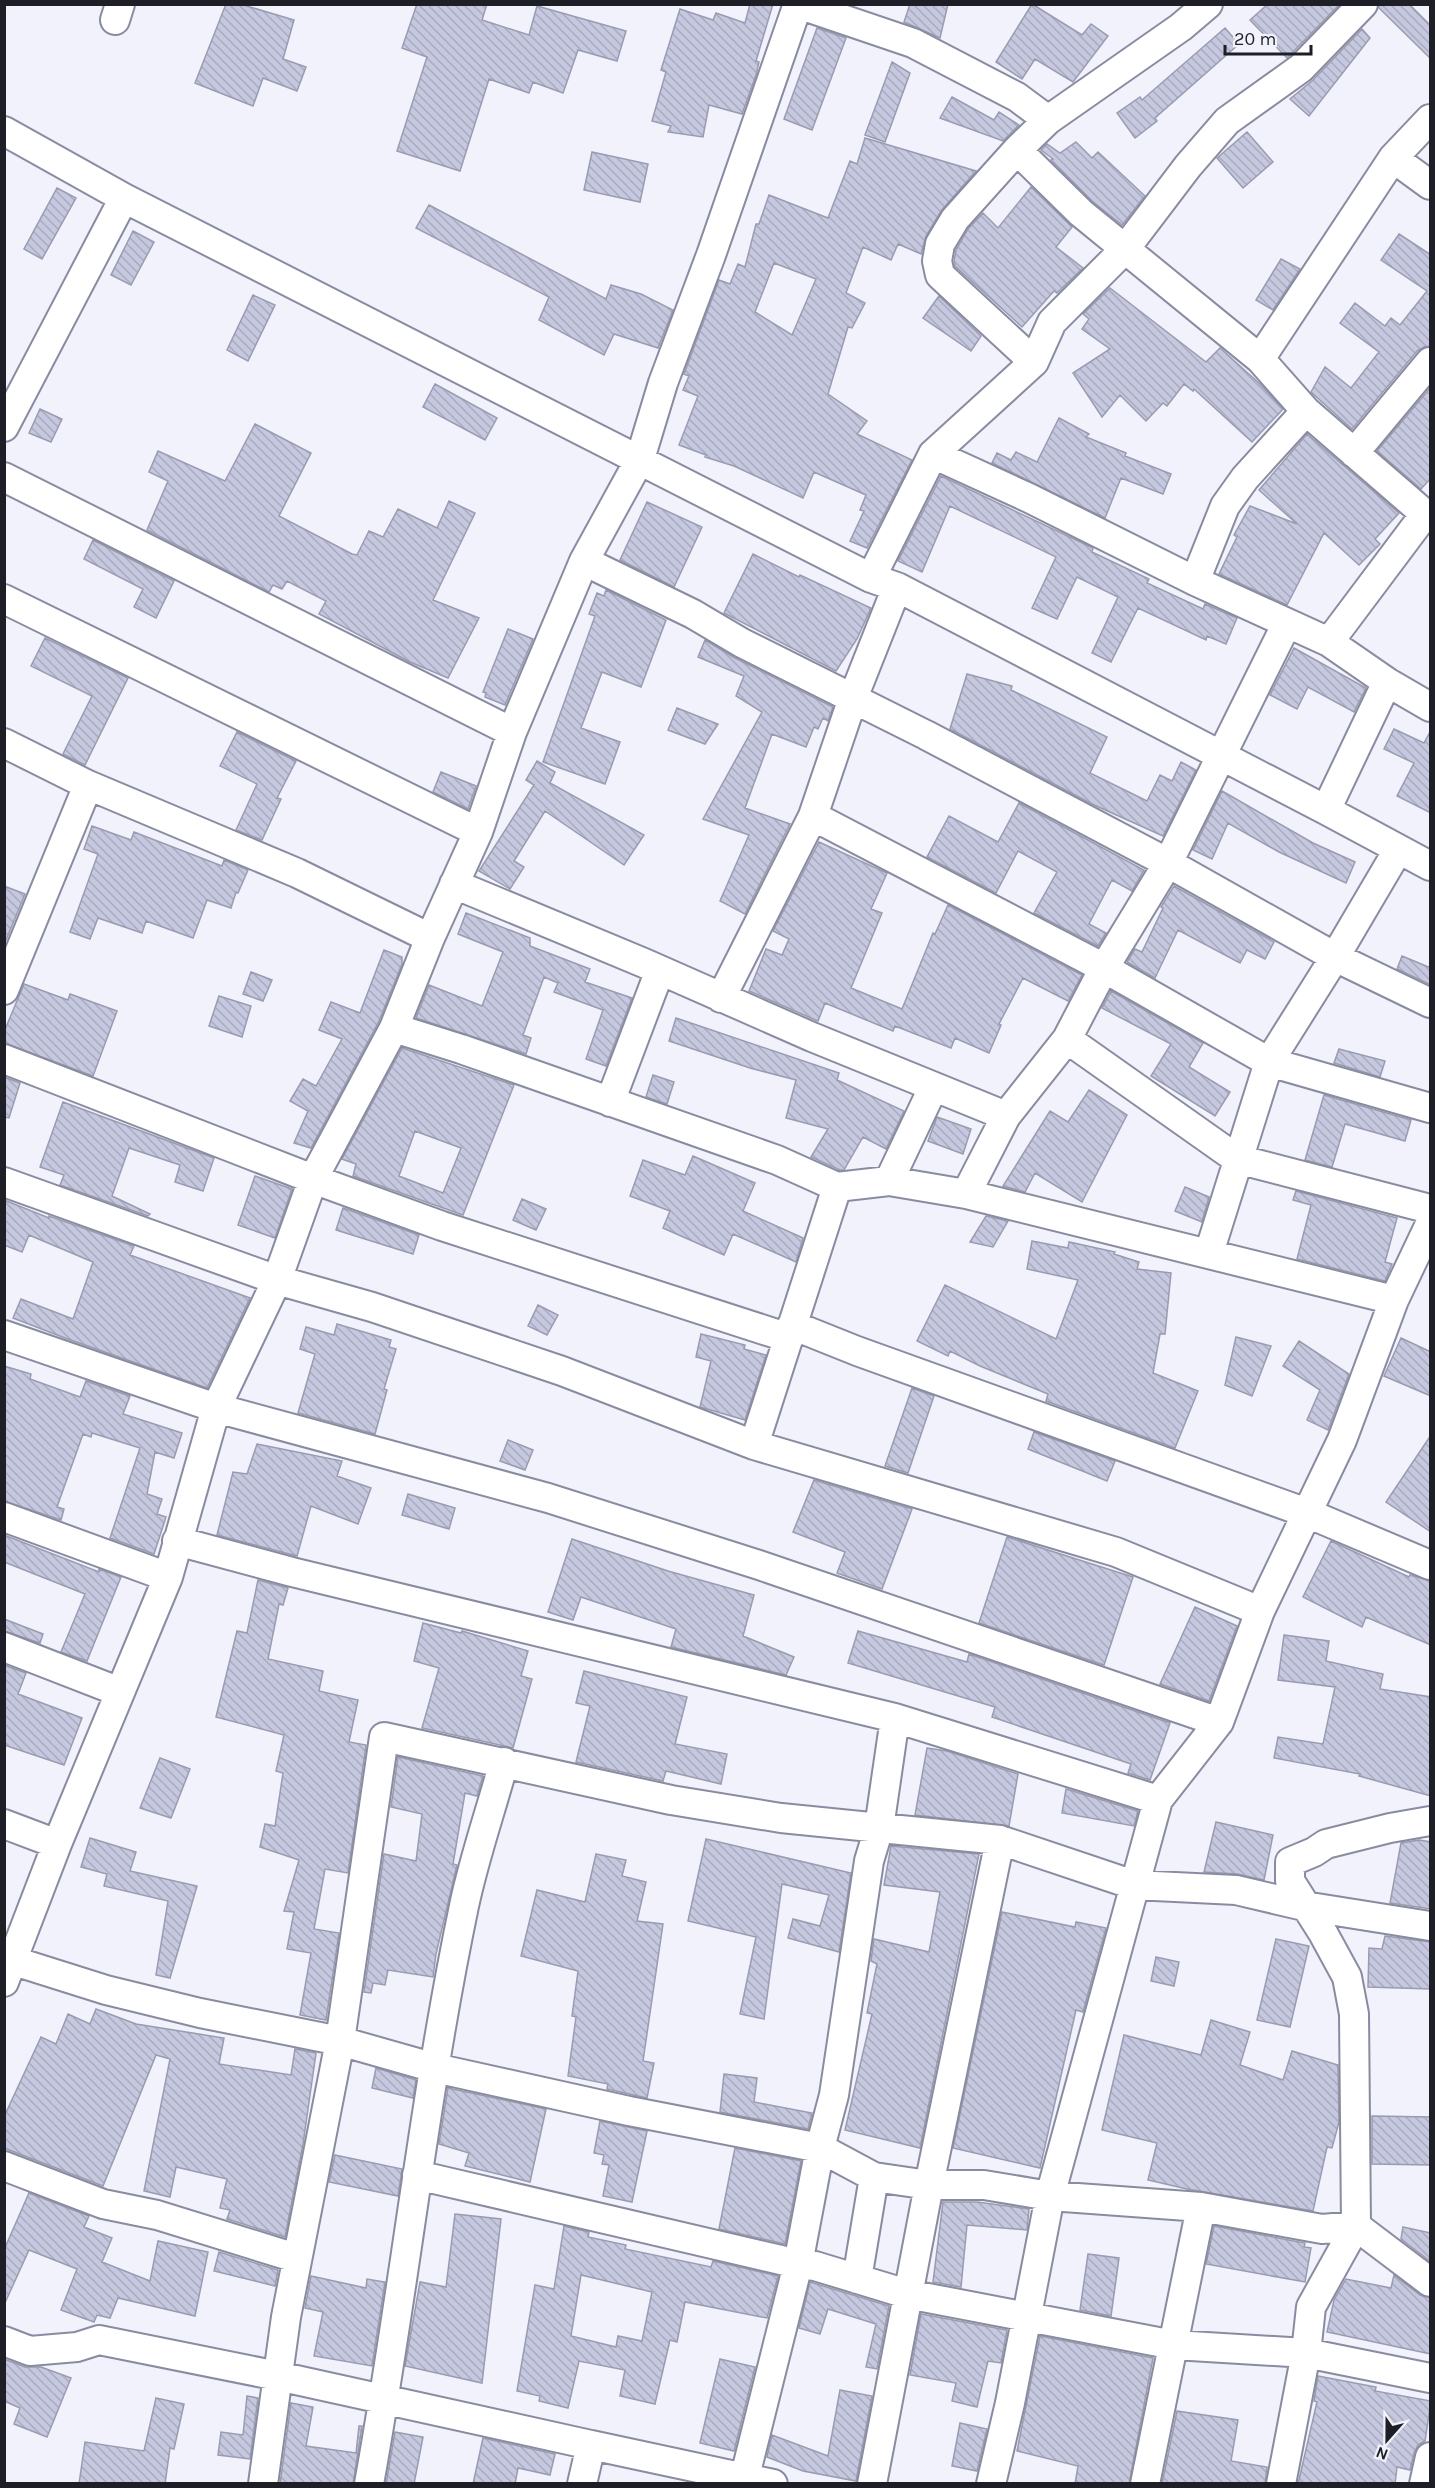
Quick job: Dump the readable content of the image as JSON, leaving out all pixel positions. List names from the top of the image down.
{
  "scale_bar": "20 m",
  "north": "bottom"
}
